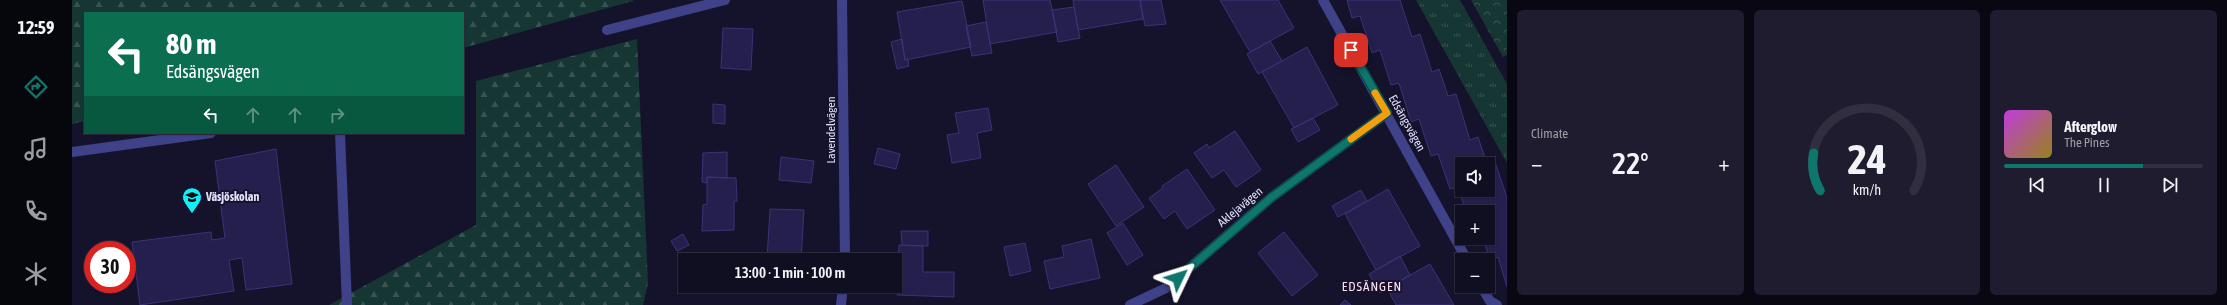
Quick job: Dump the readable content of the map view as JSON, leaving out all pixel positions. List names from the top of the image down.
{
  "streets": {
    "street": ["Edsängsvägen", "Lavendelvägen", "Aklejavägen"]
  },
  "crossings": [
    ["Edsängsvägen", "Aklejavägen"]
  ],
  "districts": ["EDSÄNGEN"],
  "places": {
    "school or university": ["Väsjöskolan"]
  },
  "page": {
    "tabs": "12:59",
    "tile": "Climate",
    "turn": ["80 m", "Edsängsvägen"],
    "song": ["Afterglow", "The Pines"],
    "heat": ["−", "22°", "+"],
    "map_buttons": ["+", "−"],
    "limit": "30",
    "trip": "13:00 · 1 min · 100 m",
    "gauge": ["24", "km/h"]
  }
}
